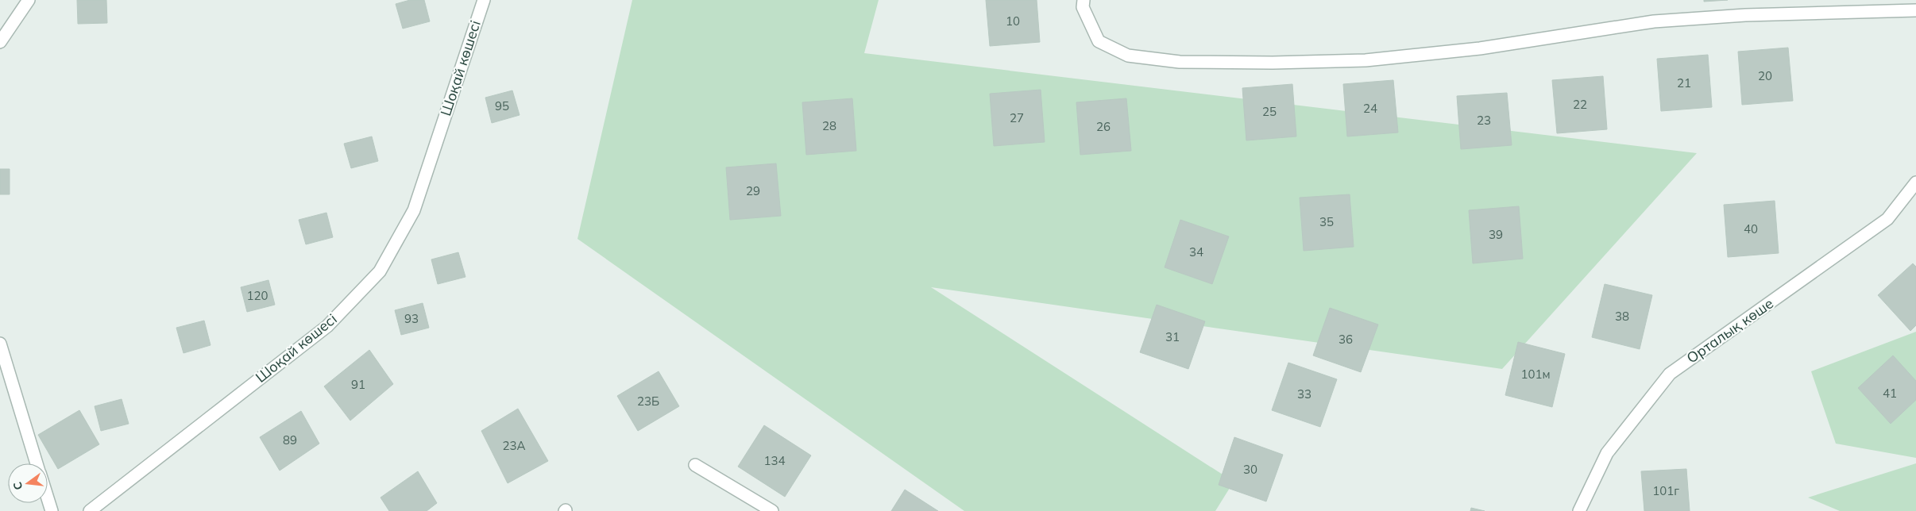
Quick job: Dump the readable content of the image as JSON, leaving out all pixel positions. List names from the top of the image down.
{
  "streets": {
    "street": ["Шоқай көшесі", "Орталық көше"]
  },
  "house_numbers": [
    "10",
    "20",
    "21",
    "22",
    "95",
    "24",
    "25",
    "27",
    "23",
    "28",
    "26",
    "29",
    "35",
    "40",
    "39",
    "34",
    "120",
    "38",
    "93",
    "31",
    "36",
    "101м",
    "91",
    "41",
    "33",
    "23Б",
    "89",
    "23А",
    "134",
    "30",
    "101г"
  ],
  "north": "left"
}
